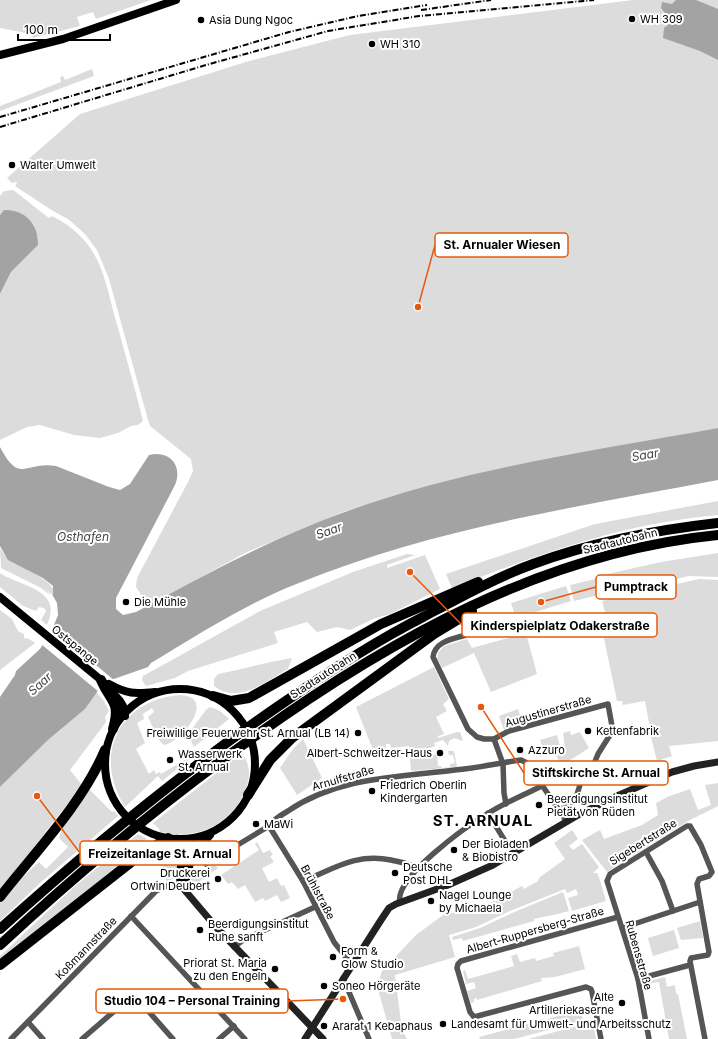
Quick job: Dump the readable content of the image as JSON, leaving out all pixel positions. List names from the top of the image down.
{
  "streets": {
    "highway": ["Stadtautobahn"],
    "main road": ["Ostspange"],
    "street": [
      "Augustinerstraße",
      "Arnulfstraße",
      "Sigebertstraße",
      "Brühlstraße",
      "Albert-Ruppersberg-Straße",
      "Koßmannstraße",
      "Rubensstraße"
    ]
  },
  "crossings": [
    ["Arnulfstraße", "Brühlstraße"],
    ["Sigebertstraße", "Rubensstraße"],
    ["Albert-Ruppersberg-Straße", "Rubensstraße"]
  ],
  "districts": ["ST. ARNUAL"],
  "water": ["Saar", "Osthafen"],
  "places": [
    "WH 309",
    "Asia Dung Ngoc",
    "WH 310",
    "Walter Umwelt",
    "St. Arnualer Wiesen",
    "Kinderspielplatz Odakerstraße",
    "Die Mühle",
    "Pumptrack",
    "Stiftskirche St. Arnual",
    "Kettenfabrik",
    "Freiwillige Feuerwehr St. Arnual (LB 14)",
    "Azzuro",
    "Albert-Schweitzer-Haus",
    "Wasserwerk St. Arnual",
    "Friedrich Oberlin Kindergarten",
    "Freizeitanlage St. Arnual",
    "Beerdigungsinstitut Pietät von Rüden",
    "MaWi",
    "Der Bioladen & Biobistro",
    "Deutsche Post DHL",
    "Druckerei Ortwin Deubert",
    "Nagel Lounge by Michaela",
    "Beerdigungsinstitut Ruhe sanft",
    "Form & Glow Studio",
    "Priorat St. Maria zu den Engeln",
    "Soneo Hörgeräte",
    "Studio 104 – Personal Training",
    "Alte Artilleriekaserne",
    "Landesamt für Umwelt- und Arbeitsschutz",
    "Ararat 1 Kebaphaus"
  ],
  "scale_bar": "100 m"
}
